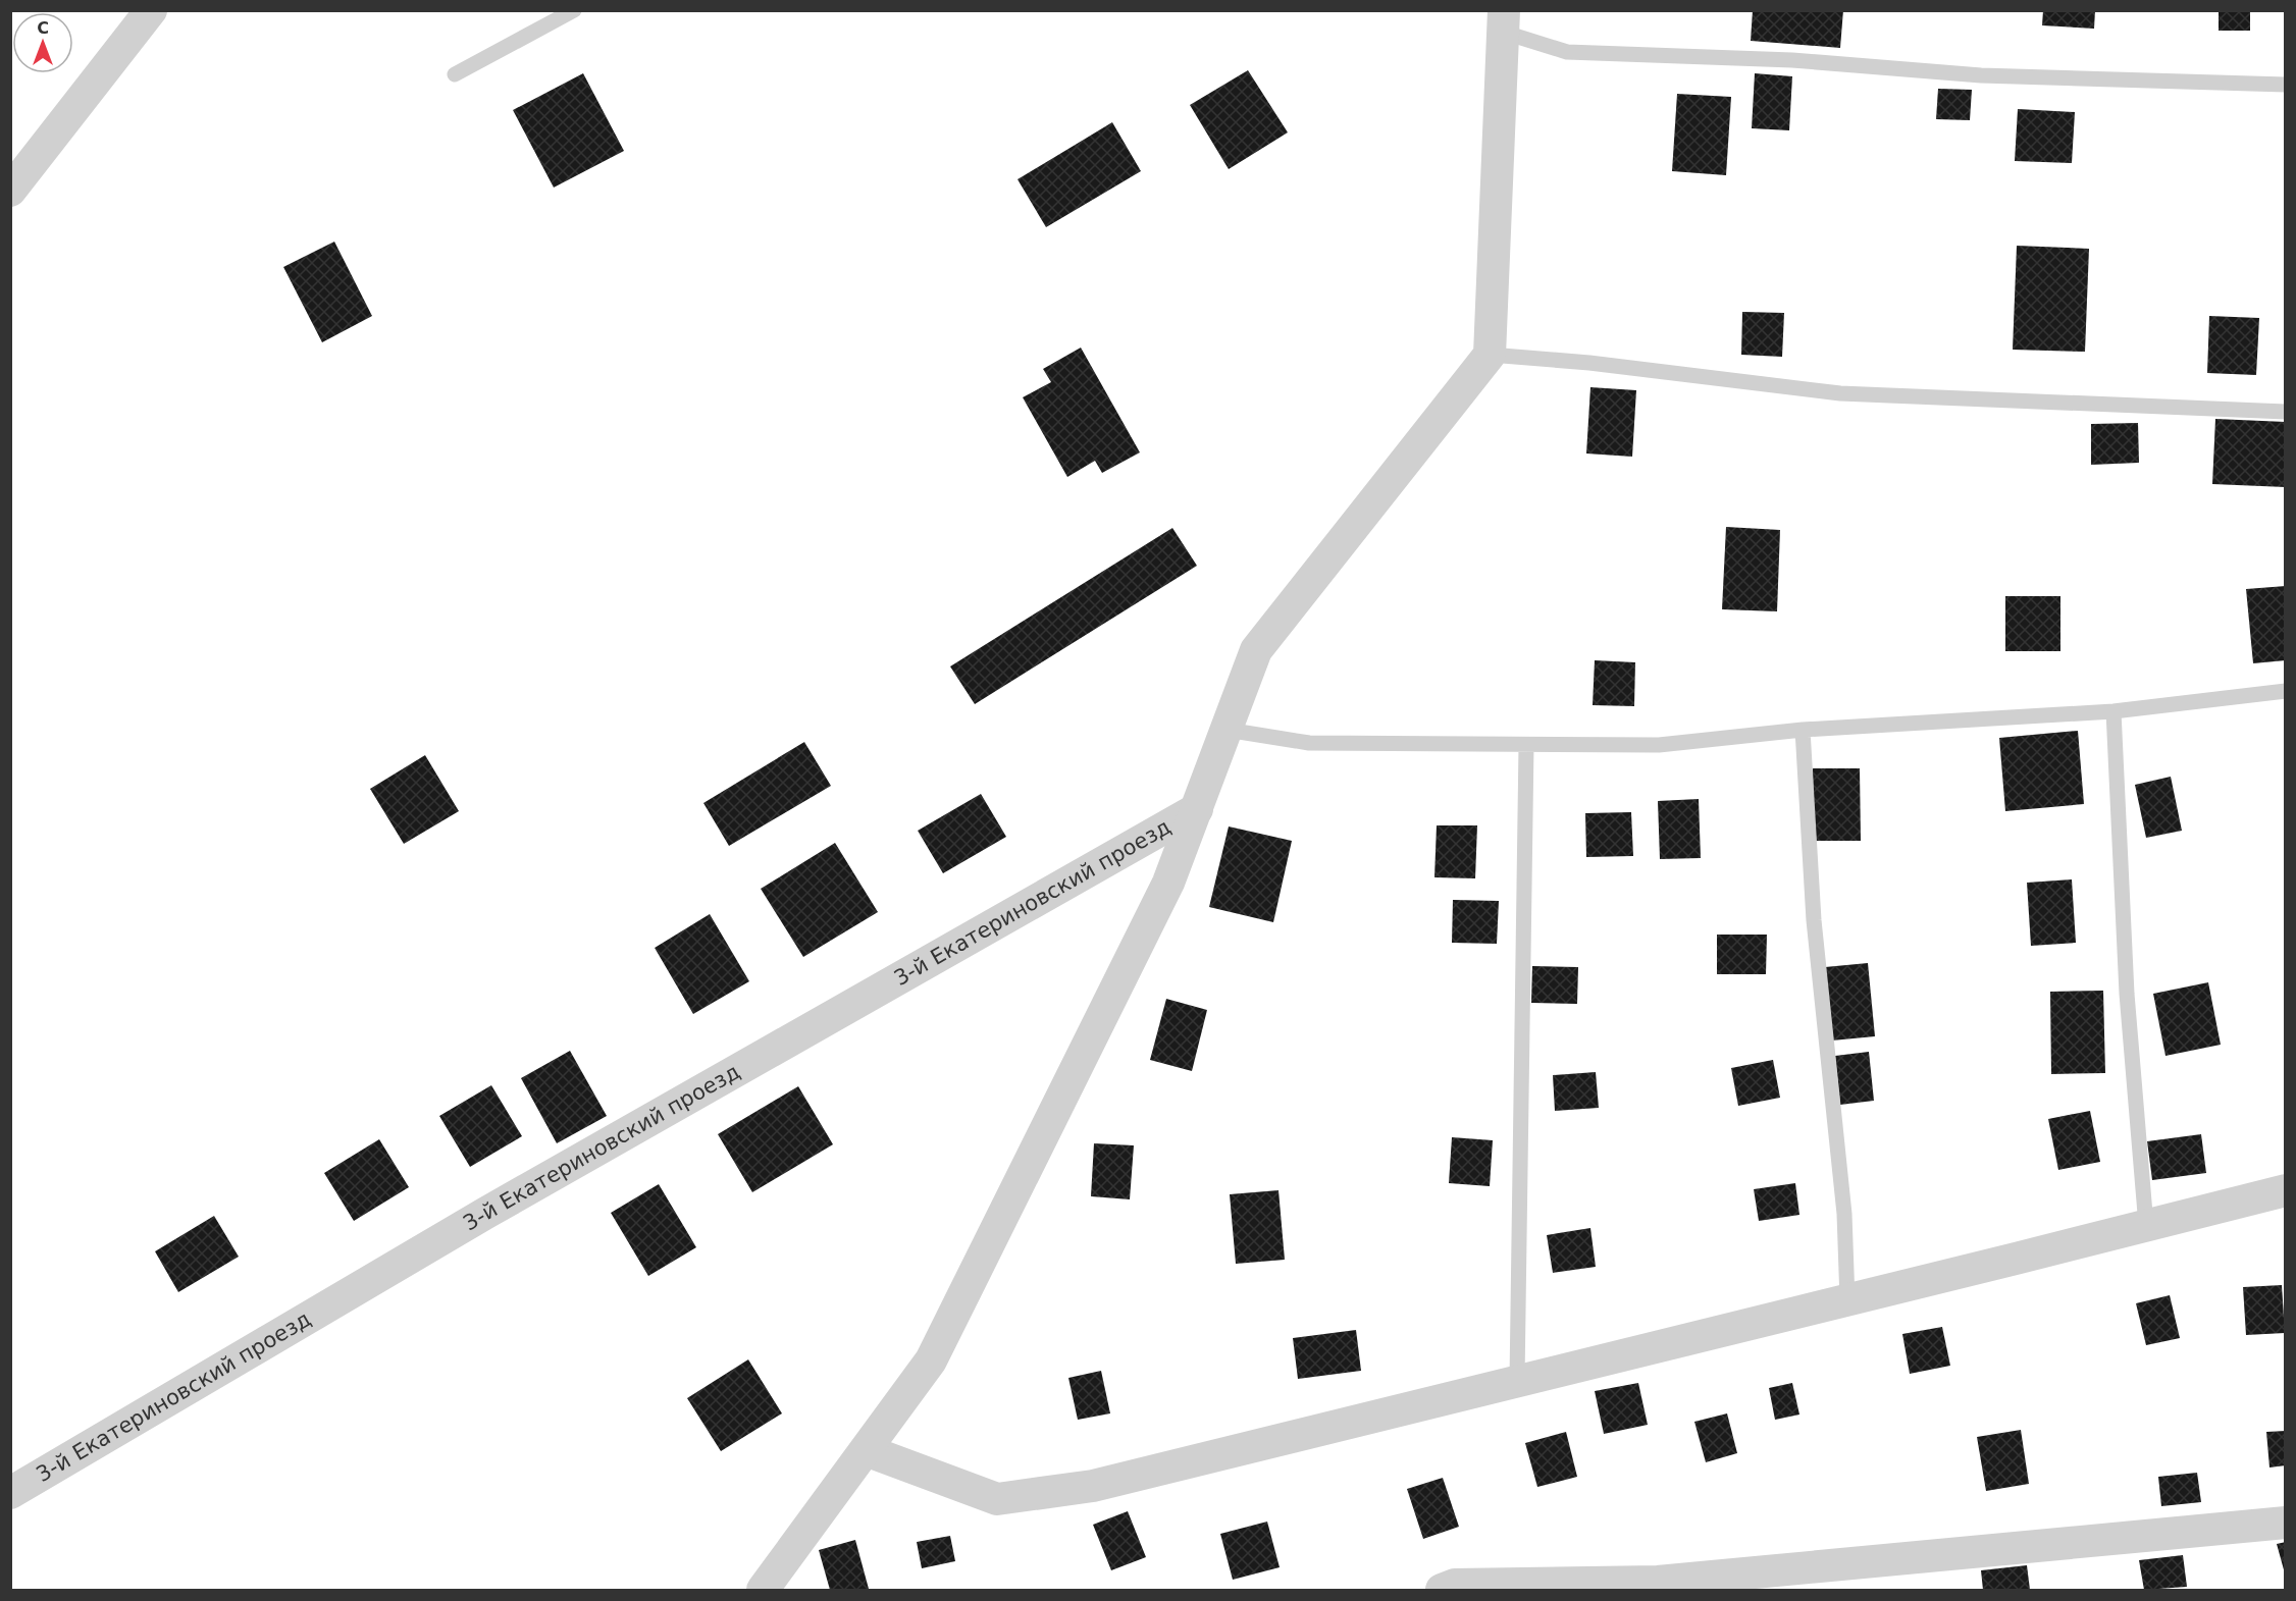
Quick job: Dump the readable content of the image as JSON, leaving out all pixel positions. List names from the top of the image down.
{
  "streets": {
    "street": ["3-й Екатериновский проезд"]
  },
  "north": "top"
}
